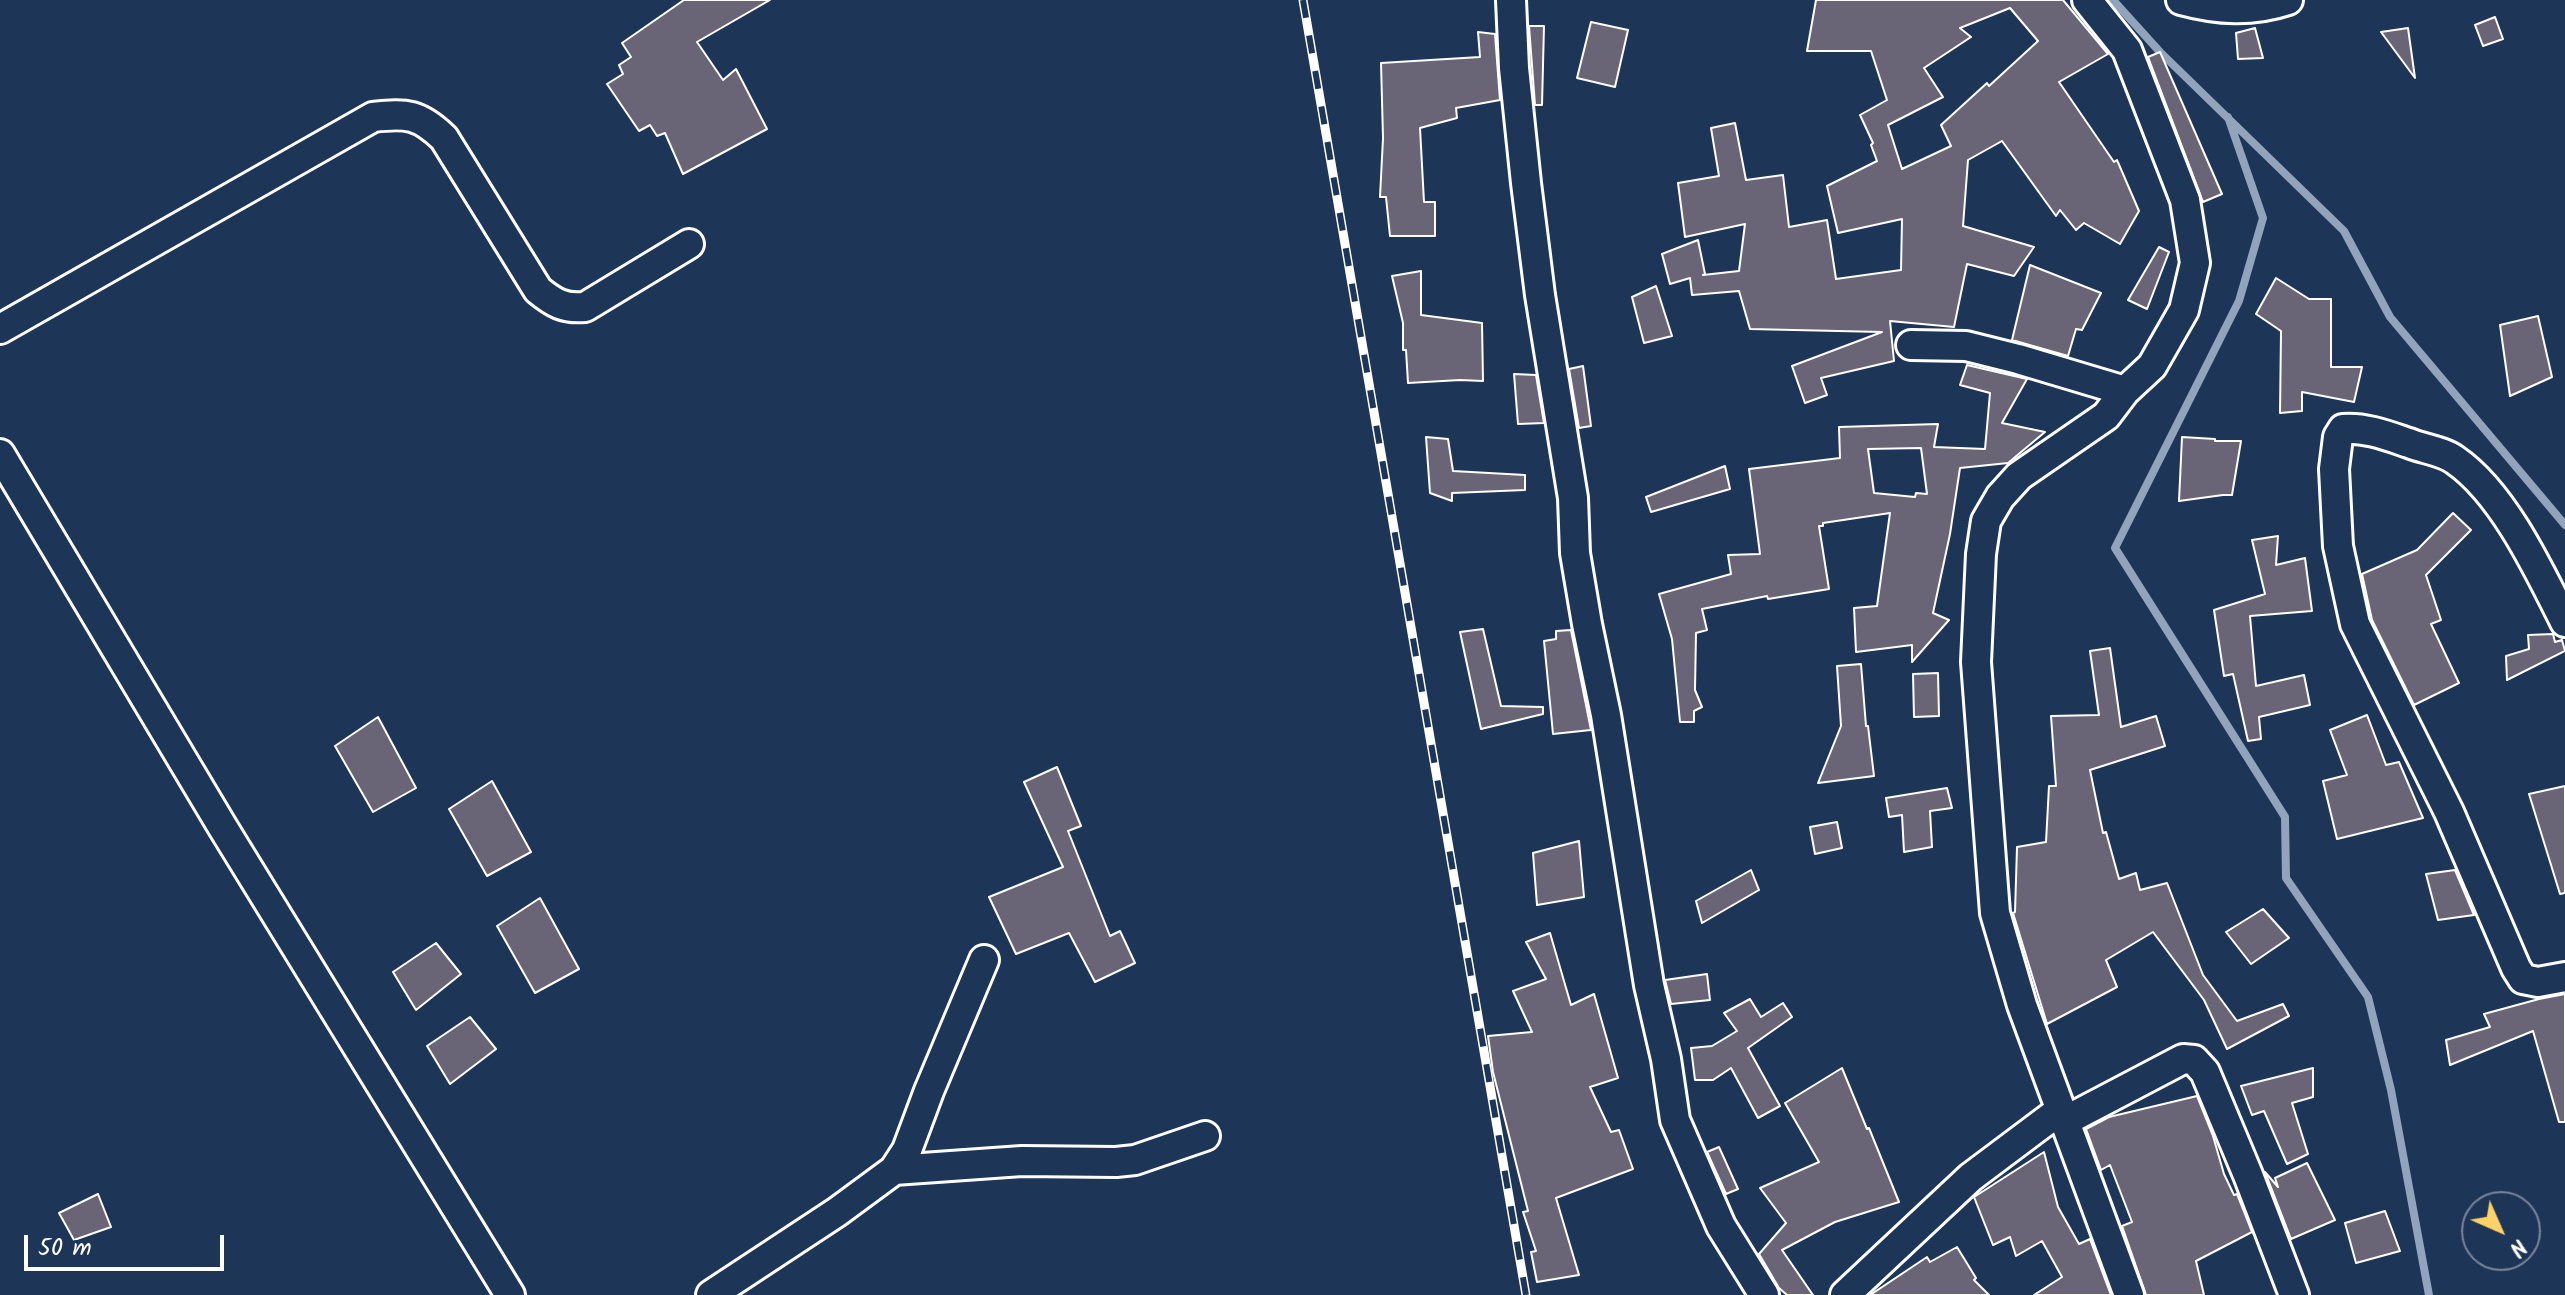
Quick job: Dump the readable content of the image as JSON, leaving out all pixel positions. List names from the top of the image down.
{
  "scale_bar": "50 m",
  "north": "bottom right"
}
